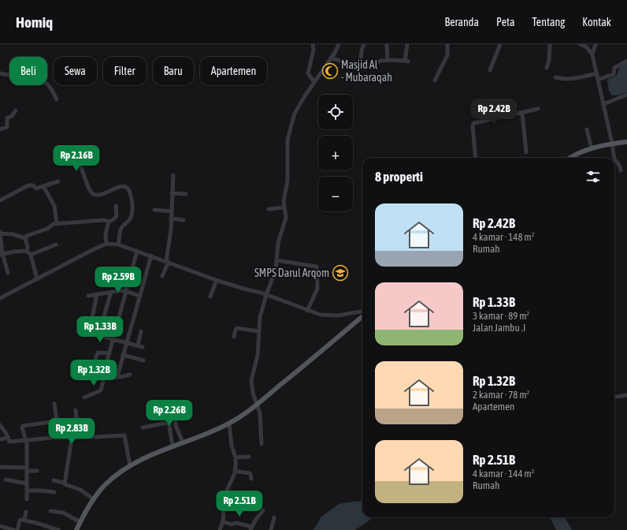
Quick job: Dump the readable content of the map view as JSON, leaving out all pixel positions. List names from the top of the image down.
{
  "places": {
    "mosque": ["Masjid Al - Mubaraqah"],
    "school or university": ["SMPS Darul Arqom"]
  },
  "page": {
    "header": "Homiq",
    "nav": [
      "Beranda",
      "Peta",
      "Tentang",
      "Kontak"
    ],
    "chip": [
      "Beli",
      "Sewa",
      "Filter",
      "Baru",
      "Apartemen"
    ],
    "map_buttons": ["+", "−"],
    "price": [
      "Rp 2.42B",
      "Rp 2.16B",
      "Rp 2.59B",
      "Rp 1.33B",
      "Rp 1.32B",
      "Rp 2.26B",
      "Rp 2.83B",
      "Rp 2.51B"
    ],
    "heading": "8 properti",
    "list": [
      {
        "name": "Rp 2.42B",
        "note": "4 kamar · 148 m² · Rumah"
      },
      {
        "name": "Rp 1.33B",
        "note": "3 kamar · 89 m² · Jalan Jambu .I"
      },
      {
        "name": "Rp 1.32B",
        "note": "2 kamar · 78 m² · Apartemen"
      },
      {
        "name": "Rp 2.51B",
        "note": "4 kamar · 144 m² · Rumah"
      }
    ]
  }
}
